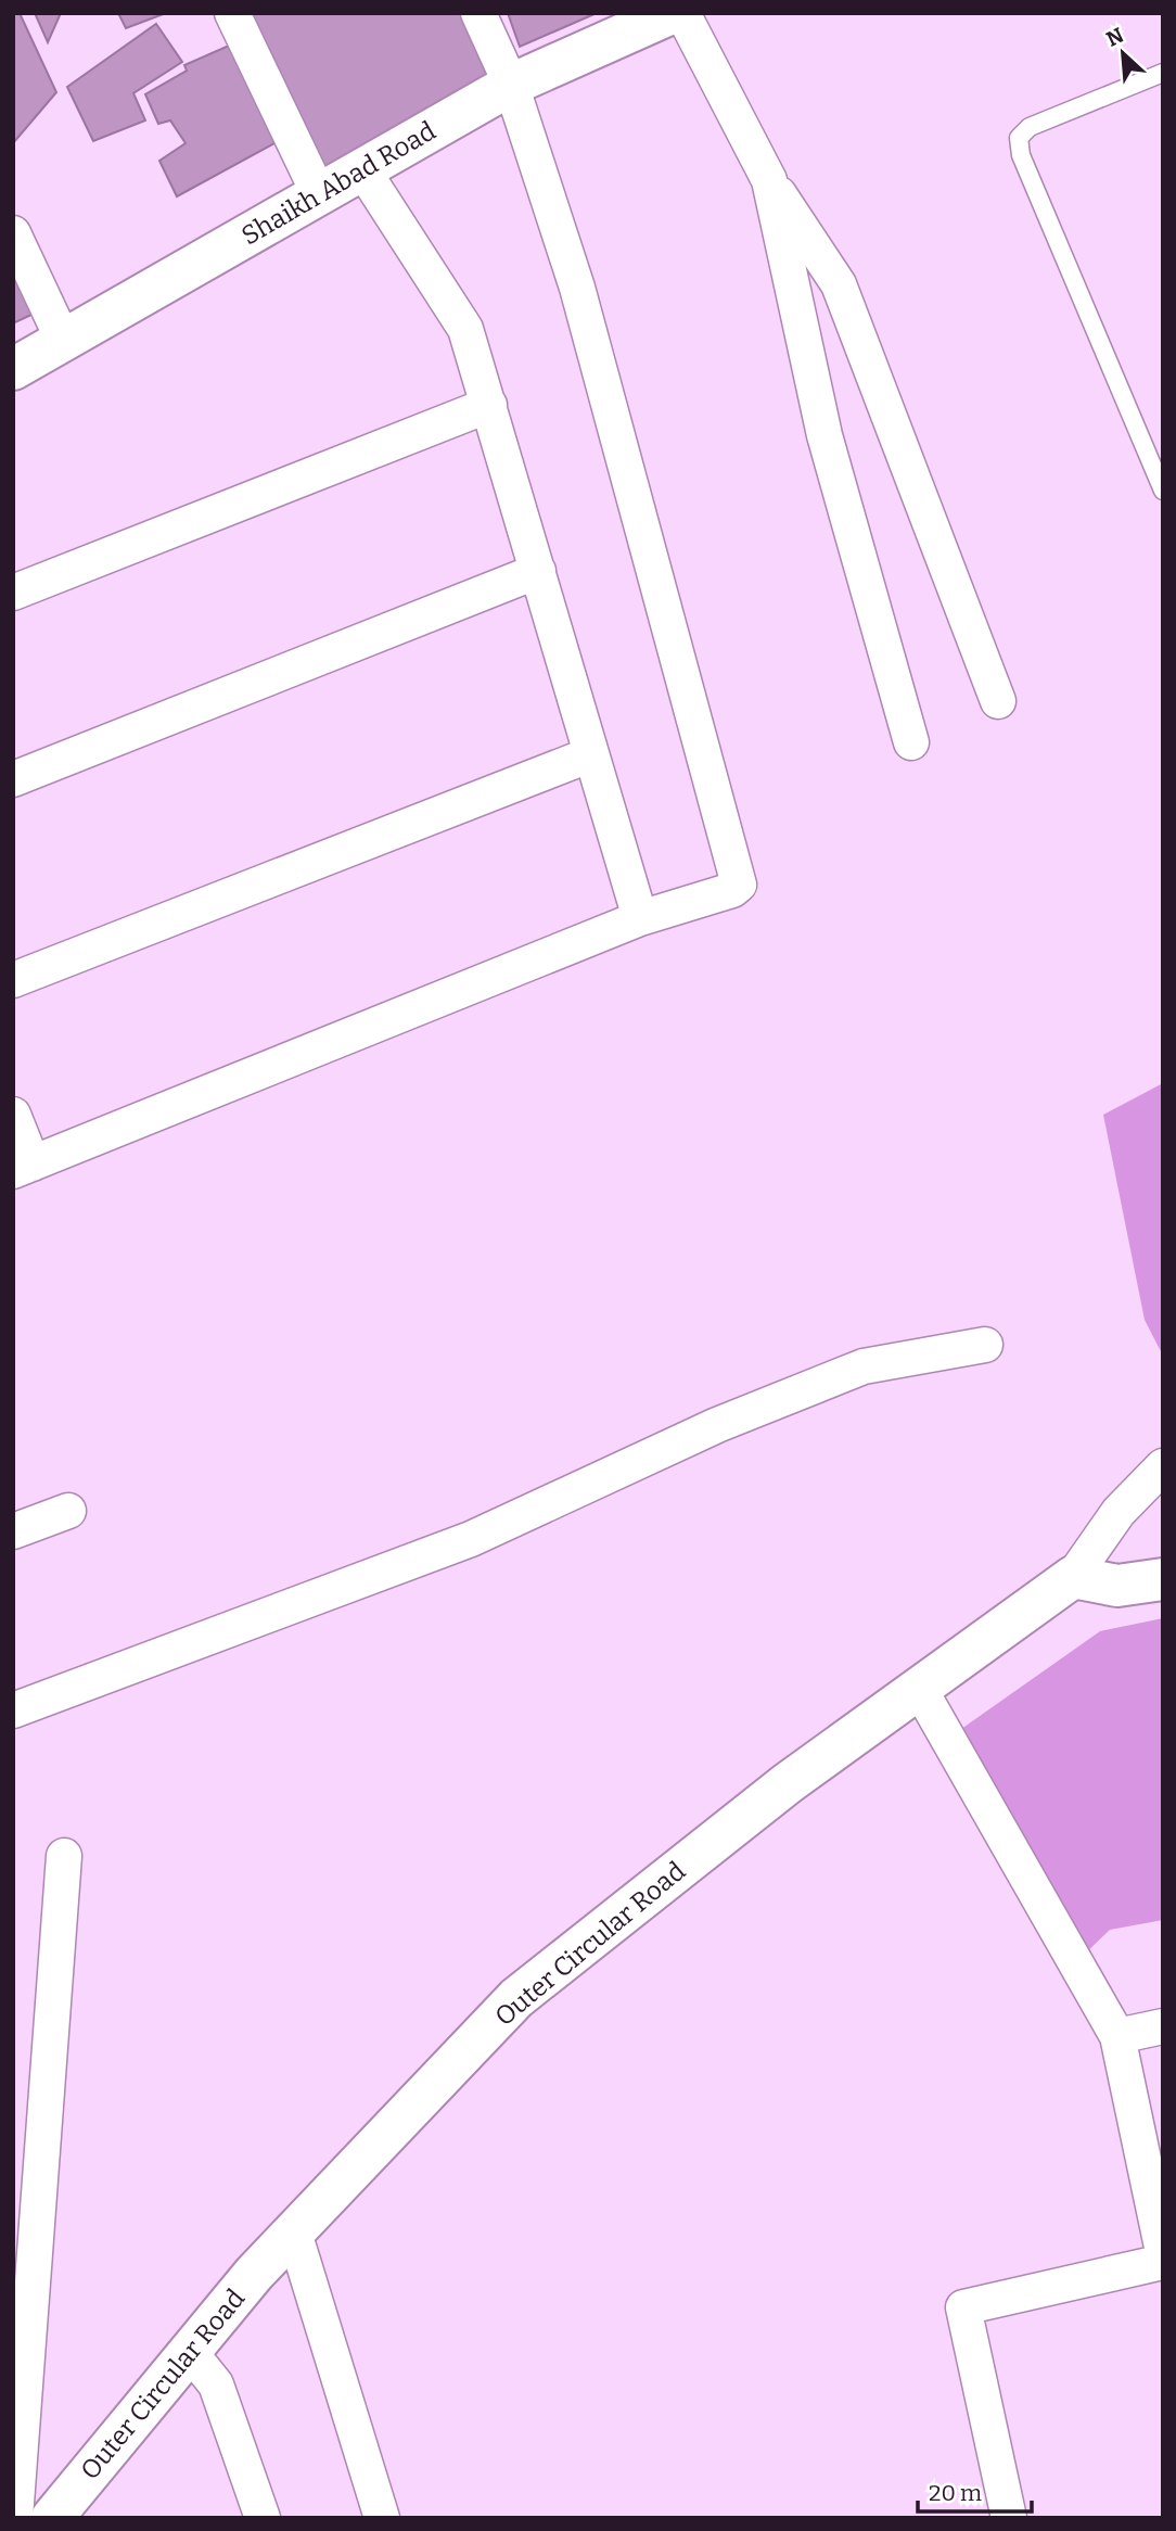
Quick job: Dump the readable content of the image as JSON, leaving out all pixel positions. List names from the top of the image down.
{
  "streets": {
    "main road": ["Shaikh Abad Road", "Outer Circular Road"]
  },
  "scale_bar": "20 m",
  "north": "top left"
}
